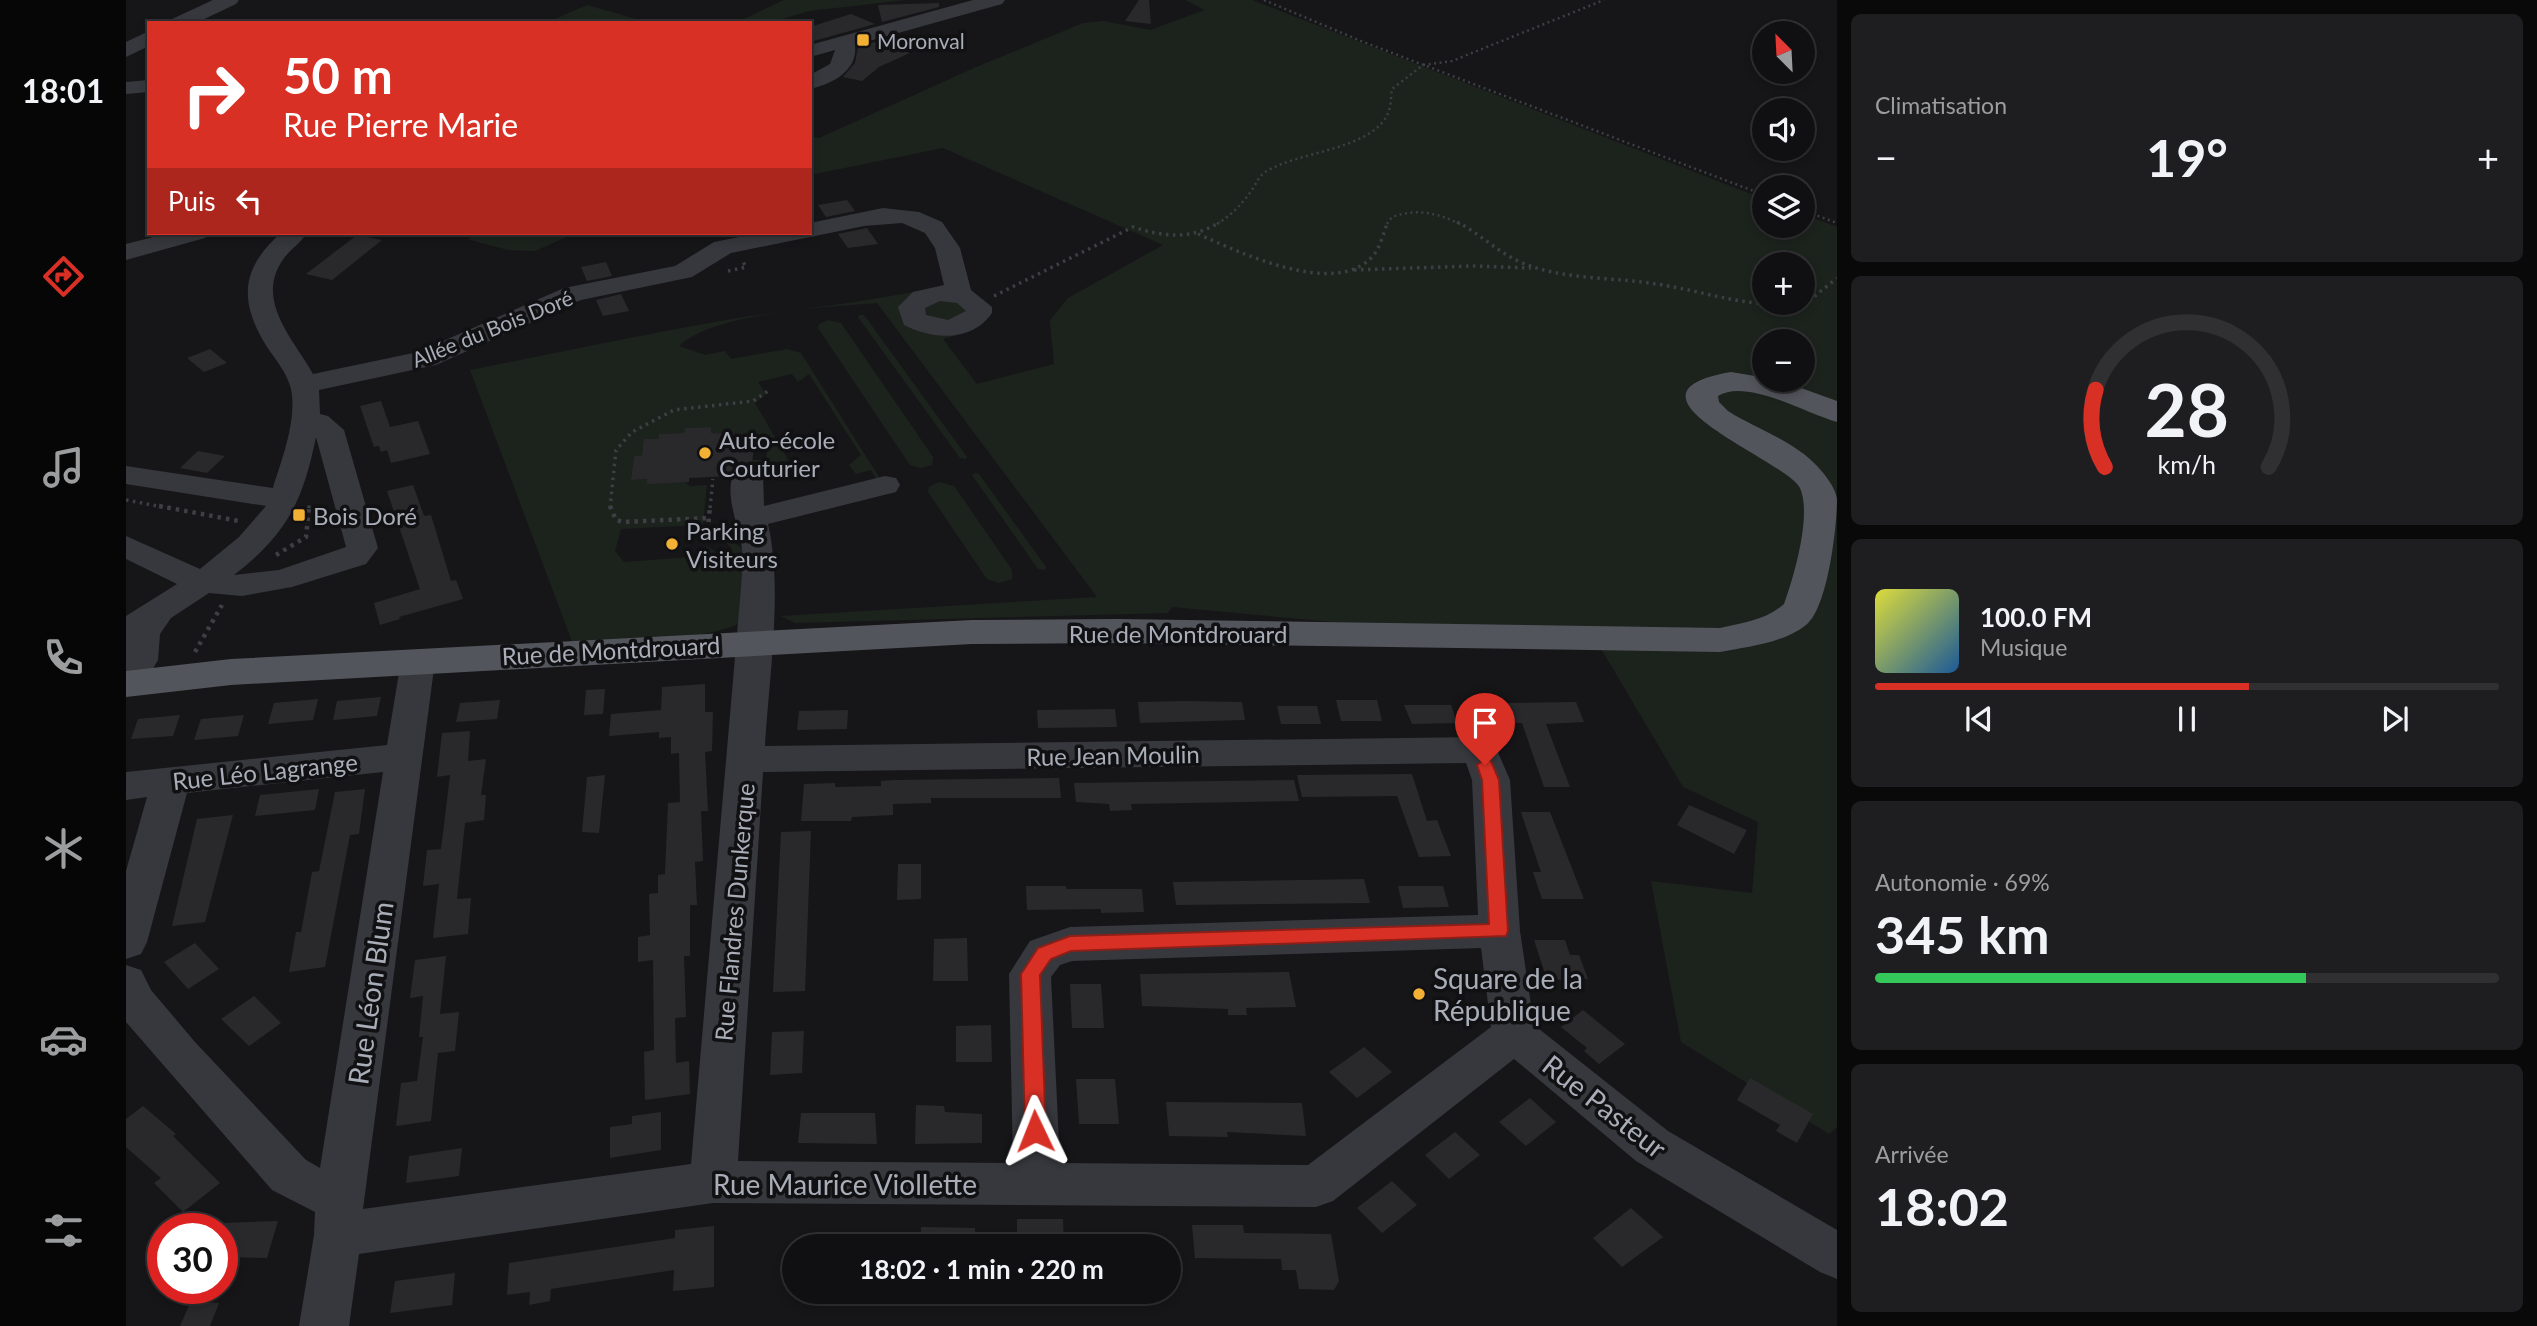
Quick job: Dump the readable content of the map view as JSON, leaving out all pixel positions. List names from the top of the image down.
{
  "streets": {
    "main road": ["Rue de Montdrouard"],
    "street": [
      "Allée du Bois Doré",
      "Rue Jean Moulin",
      "Rue Léo Lagrange",
      "Rue Flandres Dunkerque",
      "Rue Léon Blum",
      "Rue Pasteur",
      "Rue Maurice Viollette"
    ]
  },
  "crossings": [
    ["Rue de Montdrouard", "Rue Flandres Dunkerque"],
    ["Rue de Montdrouard", "Rue Léon Blum"],
    ["Rue Jean Moulin", "Rue Flandres Dunkerque"],
    ["Rue Léo Lagrange", "Rue Léon Blum"],
    ["Rue Flandres Dunkerque", "Rue Maurice Viollette"],
    ["Rue Léon Blum", "Rue Maurice Viollette"],
    ["Rue Pasteur", "Rue Maurice Viollette"]
  ],
  "places": {
    "transit": ["Moronval", "Bois Doré"],
    "other": ["Auto-école Couturier", "Parking Visiteurs", "Square de la République"]
  },
  "north": "top left",
  "page": {
    "tabs": "18:01",
    "tile": [
      "Climatisation",
      ["Autonomie · 69%", "345 km"],
      ["Arrivée", "18:02"]
    ],
    "map_buttons": ["+", "−"],
    "turn": ["50 m", "Rue Pierre Marie"],
    "heat": ["−", "19°", "+"],
    "then": "Puis",
    "song": ["100.0 FM", "Musique"],
    "limit": "30",
    "trip": "18:02 · 1 min · 220 m",
    "gauge": ["28", "km/h"]
  }
}
